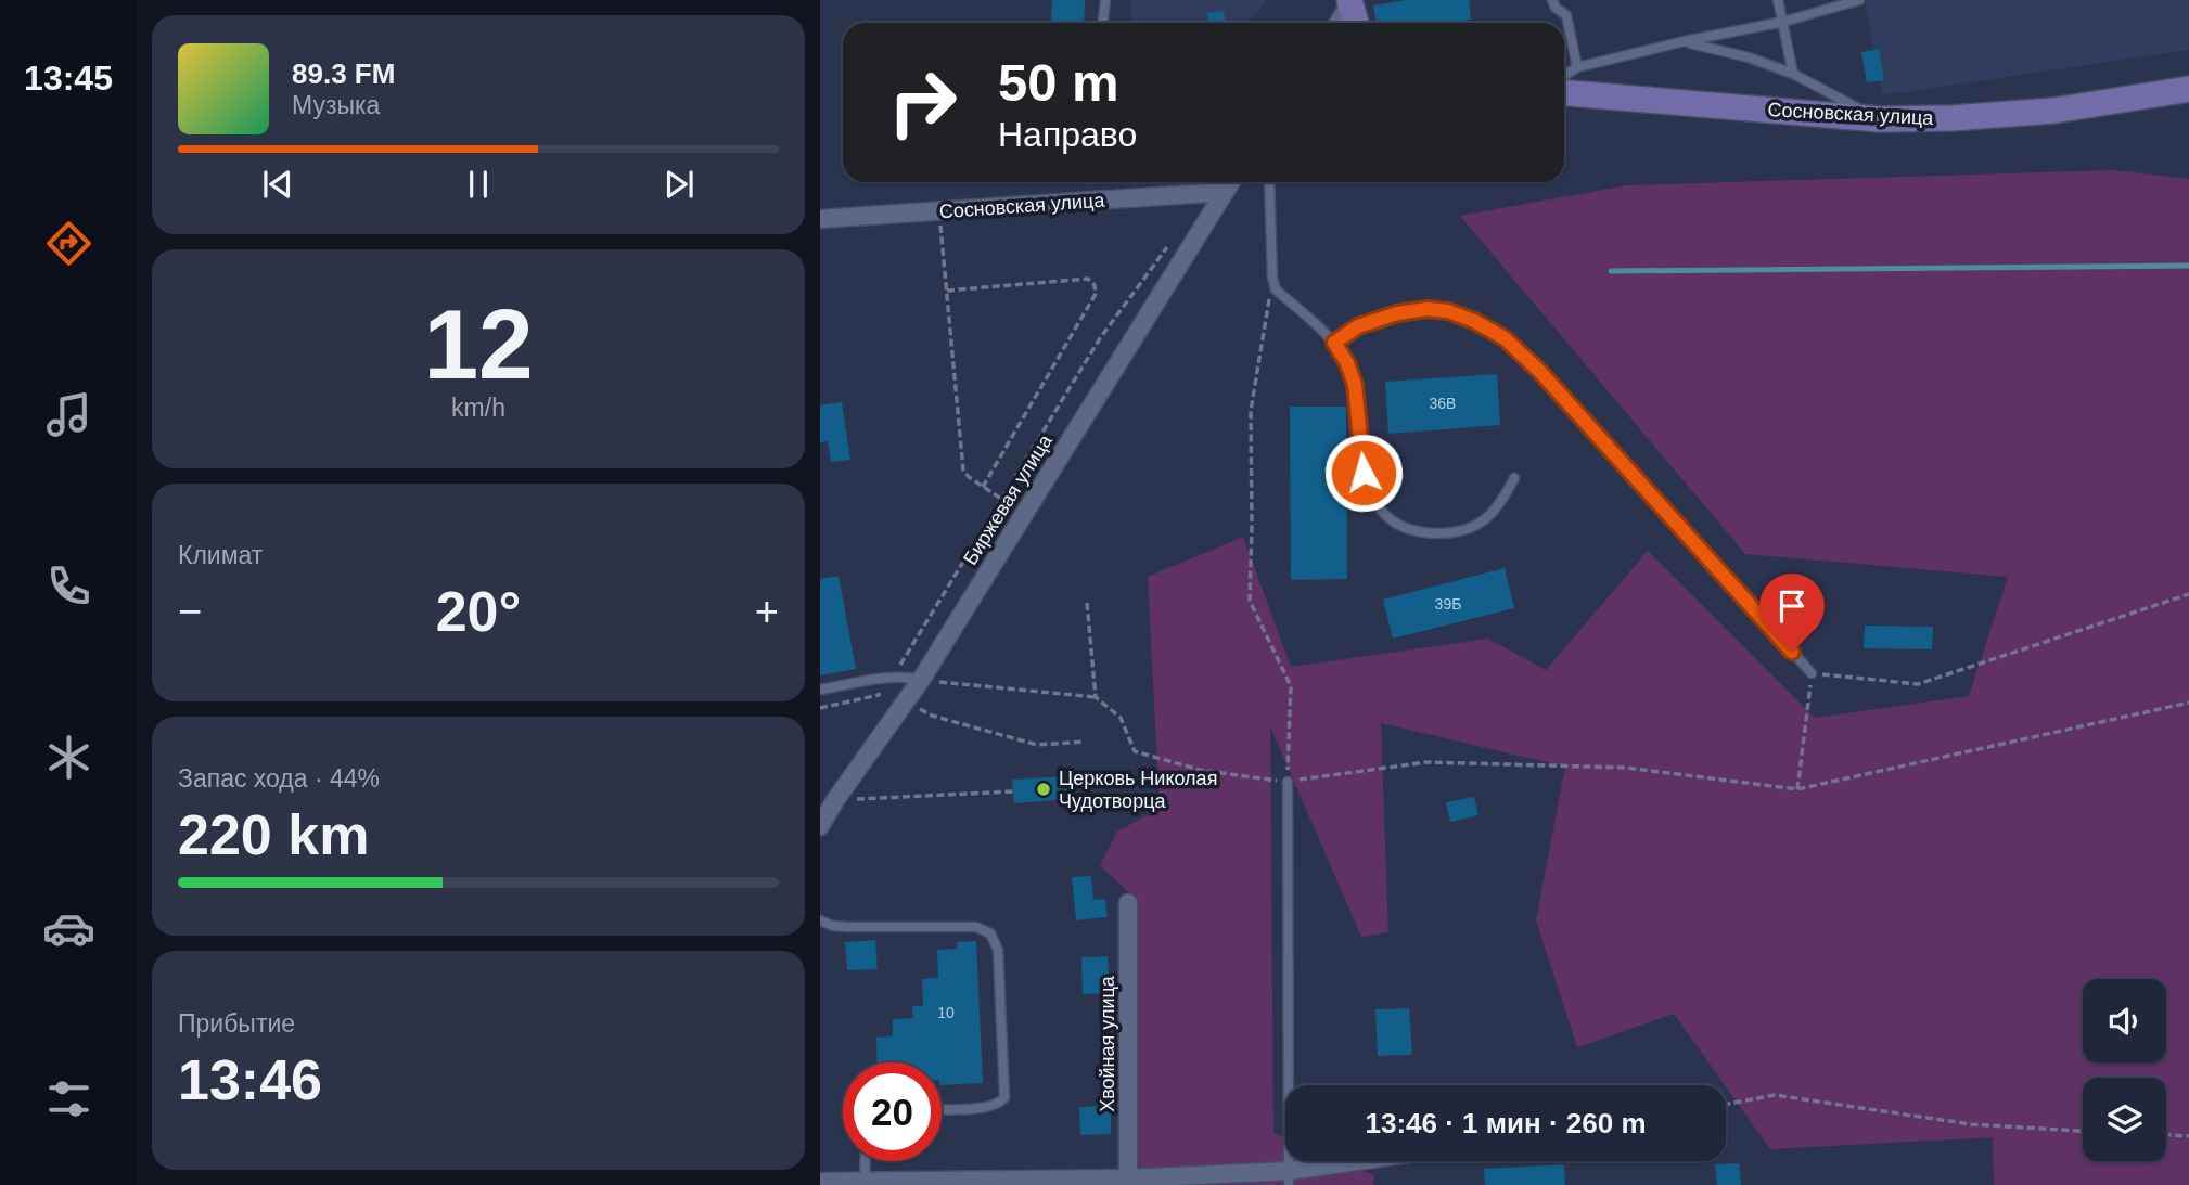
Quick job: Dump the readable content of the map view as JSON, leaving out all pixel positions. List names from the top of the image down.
{
  "streets": {
    "street": ["Сосновская улица", "Биржевая улица", "Хвойная улица"]
  },
  "crossings": [
    ["Сосновская улица", "Биржевая улица"]
  ],
  "places": ["Церковь Николая Чудотворца"],
  "house_numbers": ["36В", "39Б", "10"],
  "page": {
    "tabs": "13:45",
    "turn": ["50 m", "Направо"],
    "song": ["89.3 FM", "Музыка"],
    "tile": [
      ["12", "km/h"],
      "Климат",
      ["Запас хода · 44%", "220 km"],
      ["Прибытие", "13:46"]
    ],
    "heat": ["−", "20°", "+"],
    "limit": "20",
    "trip": "13:46 · 1 мин · 260 m"
  }
}
